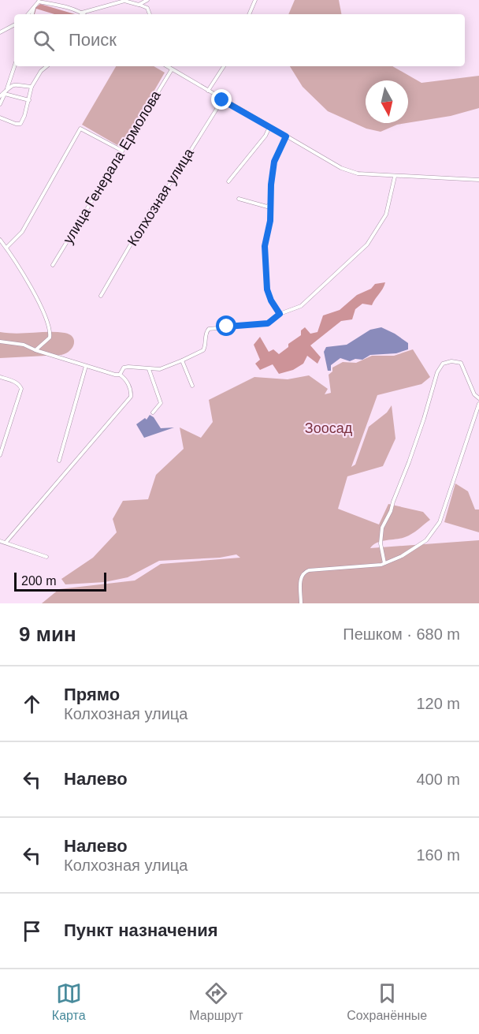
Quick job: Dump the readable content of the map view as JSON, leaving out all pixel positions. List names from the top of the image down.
{
  "streets": {
    "street": ["улица Генерала Ермолова", "Колхозная улица"]
  },
  "parks": ["Зоосад"],
  "scale_bar": "200 m",
  "north": "bottom",
  "page": {
    "search": "Поиск",
    "scale": "200 m",
    "heading": ["9 мин", "Пешком · 680 m"],
    "list": [
      ["Прямо", "Колхозная улица", "120 m"],
      ["Налево", "400 m"],
      ["Налево", "Колхозная улица", "160 m"],
      "Пункт назначения"
    ],
    "nav": ["Карта", "Маршрут", "Сохранённые"]
  }
}
